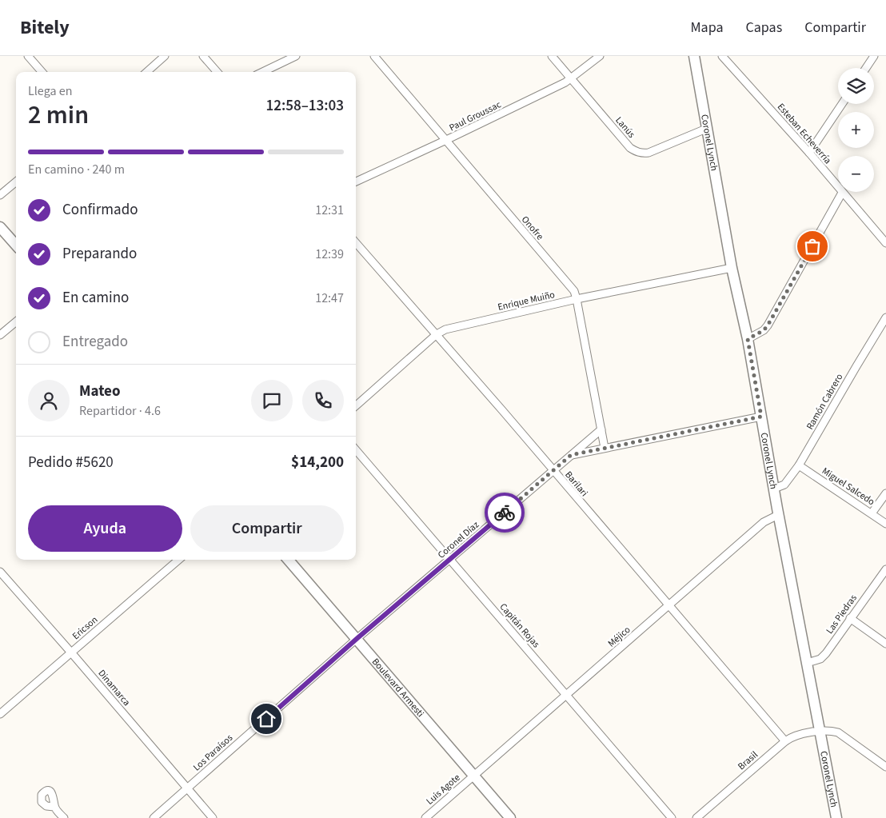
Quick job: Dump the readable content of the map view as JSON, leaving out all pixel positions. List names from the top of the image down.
{
  "streets": {
    "street": [
      "Paul Groussac",
      "Lanús",
      "Esteban Echeverría",
      "Coronel Lynch",
      "Onofre",
      "Enrique Muiño",
      "Ramón Cabrero",
      "Barilari",
      "Miguel Salcedo",
      "Coronel Díaz",
      "Las Piedras",
      "Capitán Rojas",
      "Ericson",
      "Méjico",
      "Boulevard Armesti",
      "Dinamarca",
      "Los Paraísos",
      "Brasil",
      "Luis Agote"
    ]
  },
  "crossings": [
    ["Paul Groussac", "Lanús"],
    ["Paul Groussac", "Onofre"],
    ["Lanús", "Coronel Lynch"],
    ["Coronel Lynch", "Enrique Muiño"],
    ["Coronel Lynch", "Ramón Cabrero"],
    ["Coronel Lynch", "Coronel Díaz"],
    ["Coronel Lynch", "Las Piedras"],
    ["Coronel Lynch", "Méjico"],
    ["Coronel Lynch", "Brasil"],
    ["Onofre", "Enrique Muiño"],
    ["Onofre", "Coronel Díaz"],
    ["Enrique Muiño", "Barilari"],
    ["Ramón Cabrero", "Miguel Salcedo"],
    ["Barilari", "Coronel Díaz"],
    ["Barilari", "Méjico"],
    ["Barilari", "Brasil"],
    ["Coronel Díaz", "Capitán Rojas"],
    ["Coronel Díaz", "Boulevard Armesti"],
    ["Coronel Díaz", "Los Paraísos"],
    ["Capitán Rojas", "Méjico"],
    ["Ericson", "Dinamarca"],
    ["Méjico", "Boulevard Armesti"],
    ["Méjico", "Luis Agote"],
    ["Boulevard Armesti", "Los Paraísos"],
    ["Boulevard Armesti", "Luis Agote"],
    ["Dinamarca", "Los Paraísos"]
  ],
  "page": {
    "header": "Bitely",
    "nav": ["Mapa", "Capas", "Compartir"],
    "map_buttons": ["+", "−"],
    "heading": ["2 min", "Llega en", "12:58–13:03"],
    "panel": [
      "Mateo",
      "Repartidor · 4.6",
      "Pedido #5620",
      "$14,200"
    ],
    "bar": "En camino · 240 m",
    "list": [
      ["Confirmado", "12:31"],
      ["Preparando", "12:39"],
      ["En camino", "12:47"],
      "Entregado"
    ],
    "buttons": ["Ayuda", "Compartir"]
  }
}
